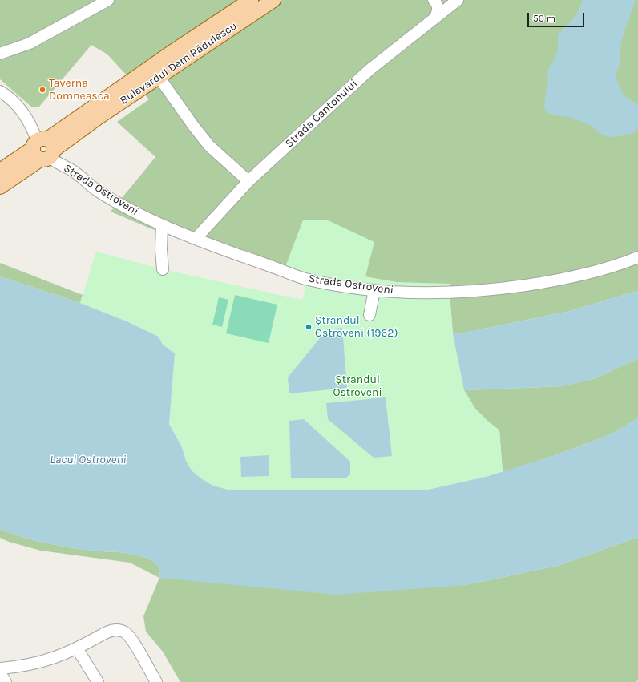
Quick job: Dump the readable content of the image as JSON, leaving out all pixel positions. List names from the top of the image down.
{
  "streets": {
    "main road": ["Bulevardul Dem Rădulescu"],
    "street": ["Strada Cantonului", "Strada Ostroveni"]
  },
  "crossings": [
    ["Bulevardul Dem Rădulescu", "Strada Ostroveni"],
    ["Strada Cantonului", "Strada Ostroveni"]
  ],
  "water": ["Lacul Ostroveni"],
  "parks": ["Ștrandul Ostroveni"],
  "places": ["Taverna Domneasca", "Ștrandul Ostroveni (1962)"],
  "scale_bar": "50 m"
}
